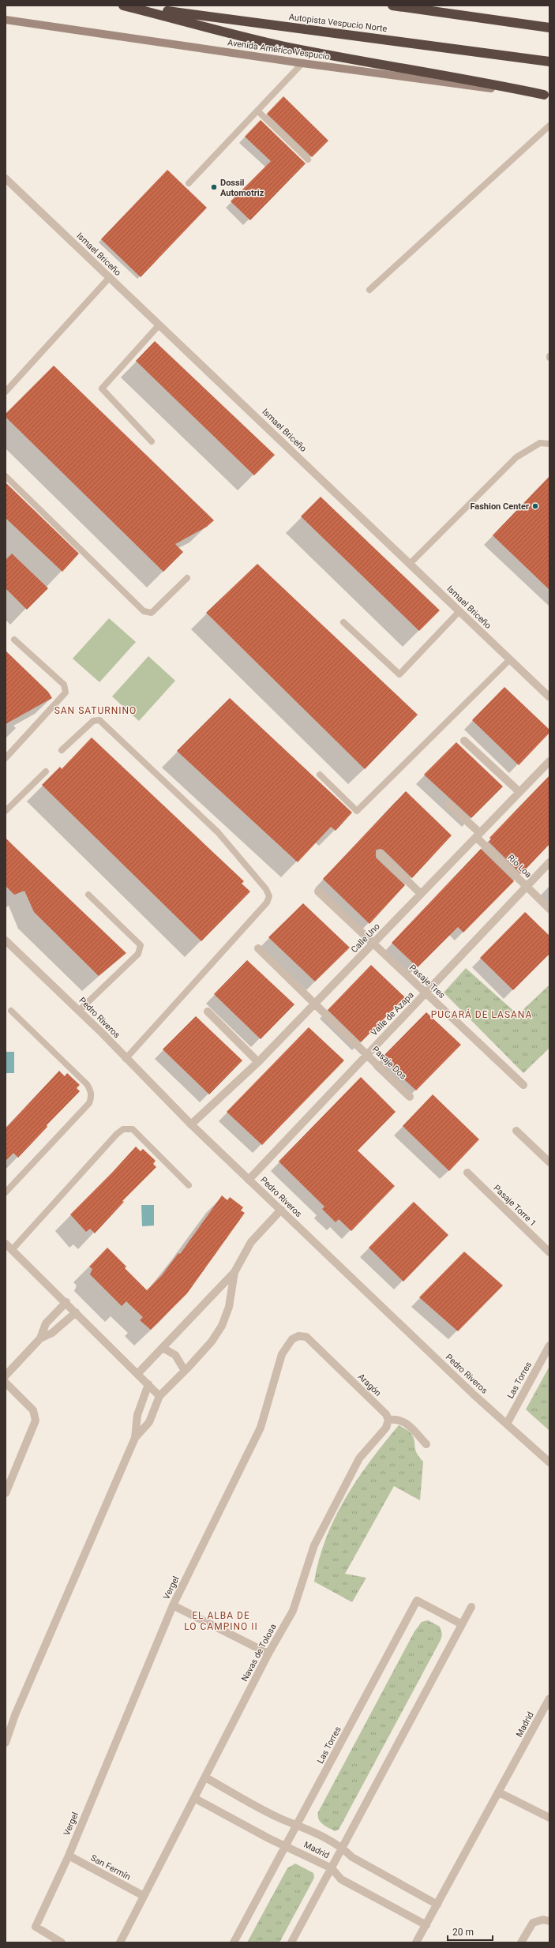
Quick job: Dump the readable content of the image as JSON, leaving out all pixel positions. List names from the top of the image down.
{
  "streets": {
    "highway": ["Autopista Vespucio Norte"],
    "main road": ["Avenida Américo Vespucio"],
    "street": [
      "Ismael Briceño",
      "Río Loa",
      "Calle Uno",
      "Pasaje Tres",
      "Valle de Azapa",
      "Pedro Riveros",
      "Pasaje Dos",
      "Pasaje Torre 1",
      "Las Torres",
      "Aragón",
      "Vergel",
      "Navas de Tolosa",
      "Madrid",
      "San Fermín"
    ]
  },
  "crossings": [
    ["Río Loa", "Calle Uno"],
    ["Río Loa", "Valle de Azapa"],
    ["Calle Uno", "Pasaje Tres"],
    ["Calle Uno", "Pedro Riveros"],
    ["Calle Uno", "Pasaje Dos"],
    ["Pasaje Tres", "Valle de Azapa"],
    ["Valle de Azapa", "Pedro Riveros"],
    ["Valle de Azapa", "Pasaje Dos"],
    ["Pedro Riveros", "Las Torres"],
    ["Las Torres", "Madrid"],
    ["Aragón", "Vergel"],
    ["Aragón", "Navas de Tolosa"],
    ["Vergel", "San Fermín"],
    ["Navas de Tolosa", "Madrid"],
    ["Navas de Tolosa", "San Fermín"]
  ],
  "districts": ["SAN SATURNINO", "PUCARÁ DE LASANA", "EL ALBA DE LO CAMPINO II"],
  "places": ["Dossil Automotriz", "Fashion Center"],
  "scale_bar": "20 m"
}
